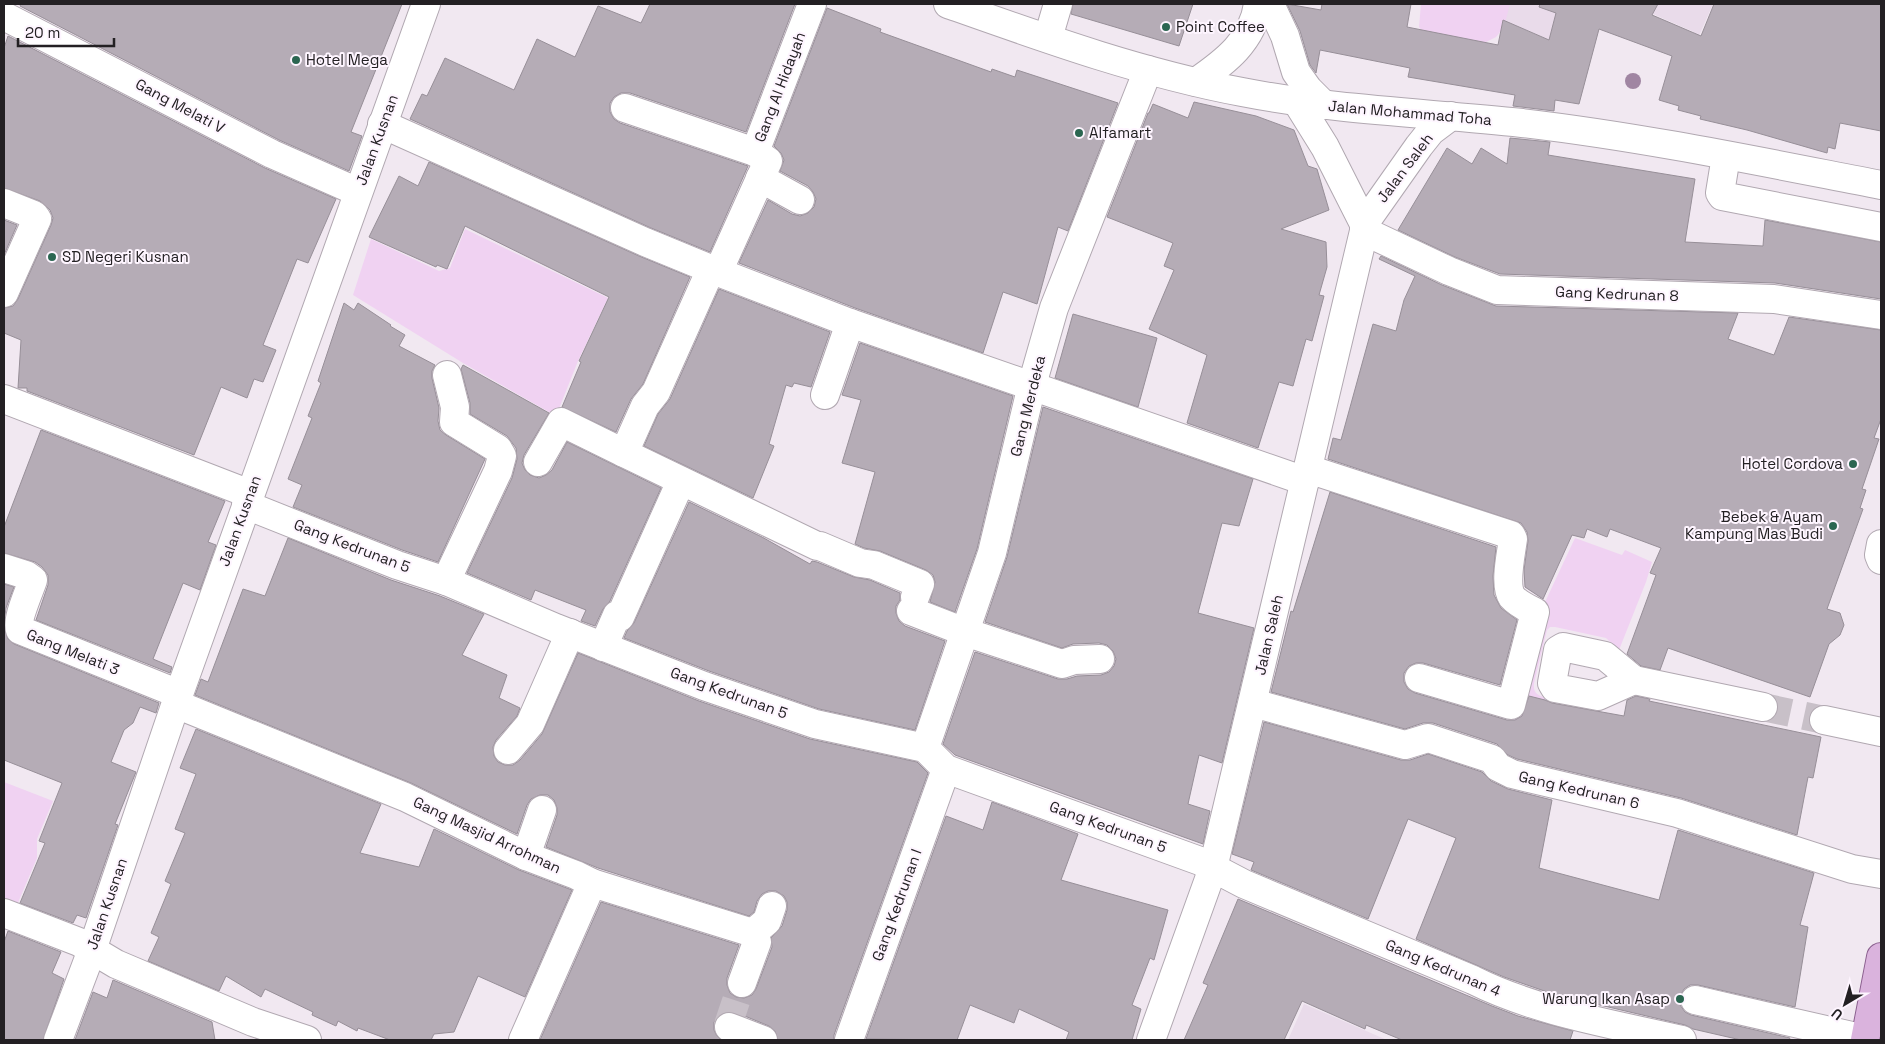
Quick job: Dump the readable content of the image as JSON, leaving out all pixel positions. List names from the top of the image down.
{
  "streets": {
    "street": [
      "Gang Al Hidayah",
      "Gang Melati V",
      "Jalan Mohammad Toha",
      "Jalan Kusnan",
      "Jalan Saleh",
      "Gang Kedrunan 8",
      "Gang Merdeka",
      "Gang Kedrunan 5",
      "Gang Melati 3",
      "Gang Kedrunan 6",
      "Gang Masjid Arrohman",
      "Gang Kedrunan I",
      "Gang Kedrunan 4"
    ]
  },
  "crossings": [
    ["Gang Melati V", "Jalan Kusnan"],
    ["Jalan Mohammad Toha", "Jalan Saleh"],
    ["Jalan Mohammad Toha", "Gang Merdeka"],
    ["Jalan Kusnan", "Gang Kedrunan 5"],
    ["Jalan Kusnan", "Gang Melati 3"],
    ["Jalan Kusnan", "Gang Masjid Arrohman"],
    ["Jalan Saleh", "Gang Kedrunan 8"],
    ["Jalan Saleh", "Gang Kedrunan 5"],
    ["Jalan Saleh", "Gang Kedrunan 6"],
    ["Jalan Saleh", "Gang Kedrunan 4"],
    ["Gang Merdeka", "Gang Kedrunan 5"],
    ["Gang Kedrunan 5", "Gang Kedrunan I"],
    ["Gang Kedrunan 5", "Gang Kedrunan 4"],
    ["Gang Melati 3", "Gang Masjid Arrohman"]
  ],
  "places": [
    "Point Coffee",
    "Hotel Mega",
    "Alfamart",
    "SD Negeri Kusnan",
    "Hotel Cordova",
    "Bebek & Ayam Kampung Mas Budi",
    "Warung Ikan Asap"
  ],
  "scale_bar": "20 m",
  "north": "bottom left"
}
